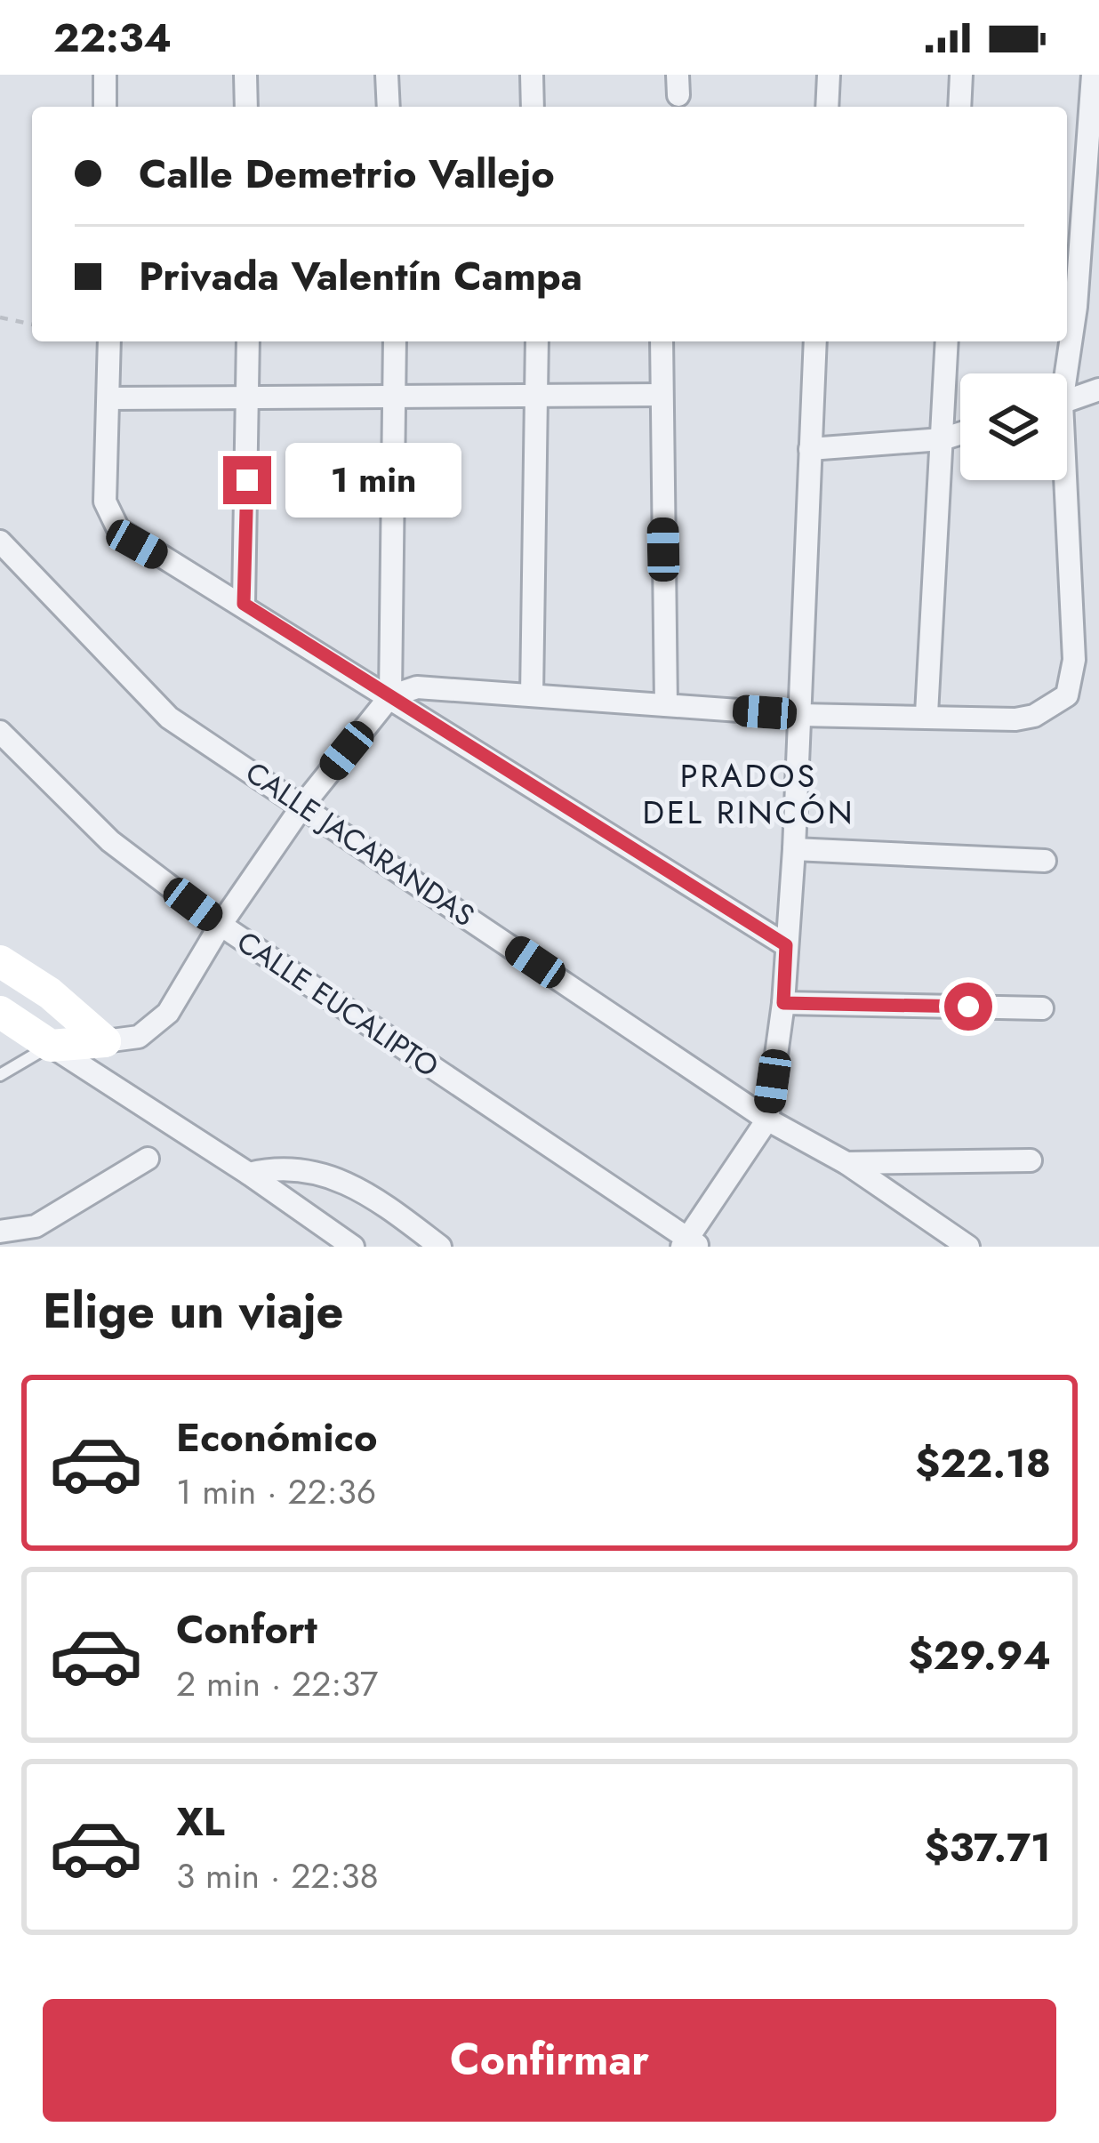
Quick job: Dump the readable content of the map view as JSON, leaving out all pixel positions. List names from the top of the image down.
{
  "streets": {
    "street": ["CALLE JACARANDAS", "CALLE EUCALIPTO"]
  },
  "districts": ["PRADOS DEL RINCÓN"],
  "page": {
    "status": "22:34",
    "banner": ["Calle Demetrio Vallejo", "Privada Valentín Campa"],
    "bubble": "1 min",
    "heading": "Elige un viaje",
    "list": [
      {
        "name": "Económico",
        "note": "1 min · 22:36",
        "value": "$22.18"
      },
      {
        "name": "Confort",
        "note": "2 min · 22:37",
        "value": "$29.94"
      },
      {
        "name": "XL",
        "note": "3 min · 22:38",
        "value": "$37.71"
      }
    ],
    "buttons": "Confirmar"
  }
}
